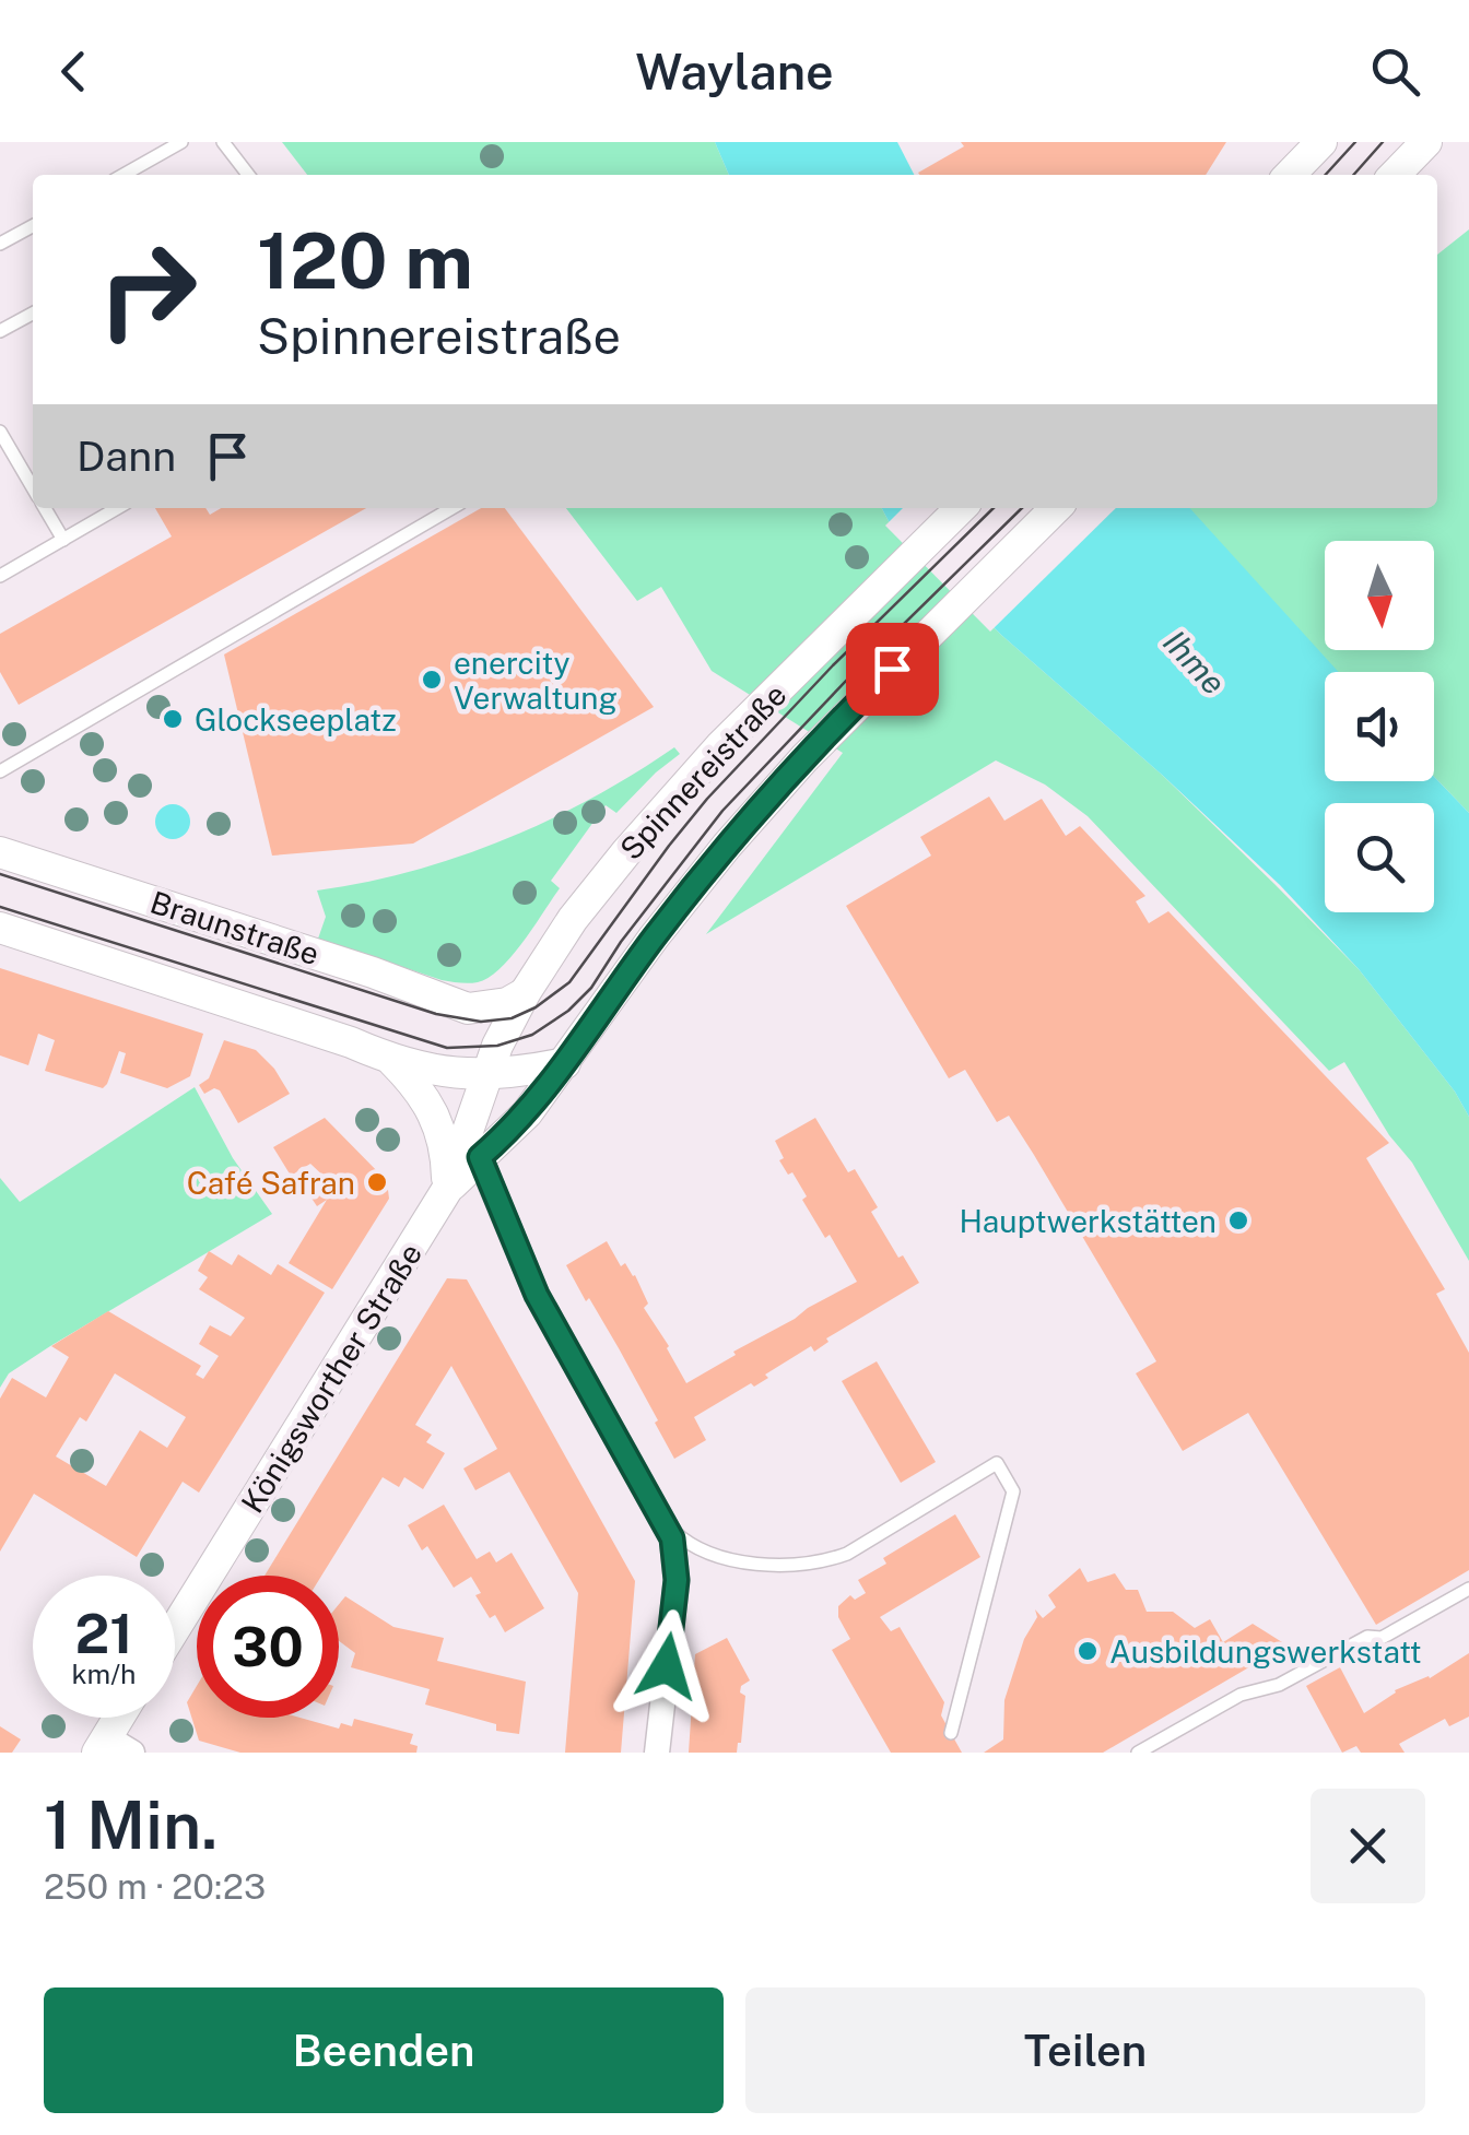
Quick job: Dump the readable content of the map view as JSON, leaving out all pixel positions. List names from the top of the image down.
{
  "streets": {
    "street": ["Spinnereistraße", "Braunstraße", "Königsworther Straße"]
  },
  "crossings": [
    ["Spinnereistraße", "Königsworther Straße"]
  ],
  "water": ["Ihme"],
  "places": [
    "enercity Verwaltung",
    "Glockseeplatz",
    "Café Safran",
    "Hauptwerkstätten",
    "Ausbildungswerkstatt"
  ],
  "north": "bottom",
  "page": {
    "header": "Waylane",
    "turn": ["120 m", "Spinnereistraße"],
    "then": "Dann",
    "speed": "21 km/h",
    "limit": "30",
    "heading": ["1 Min.", "250 m · 20:23"],
    "buttons": ["Beenden", "Teilen"]
  }
}
